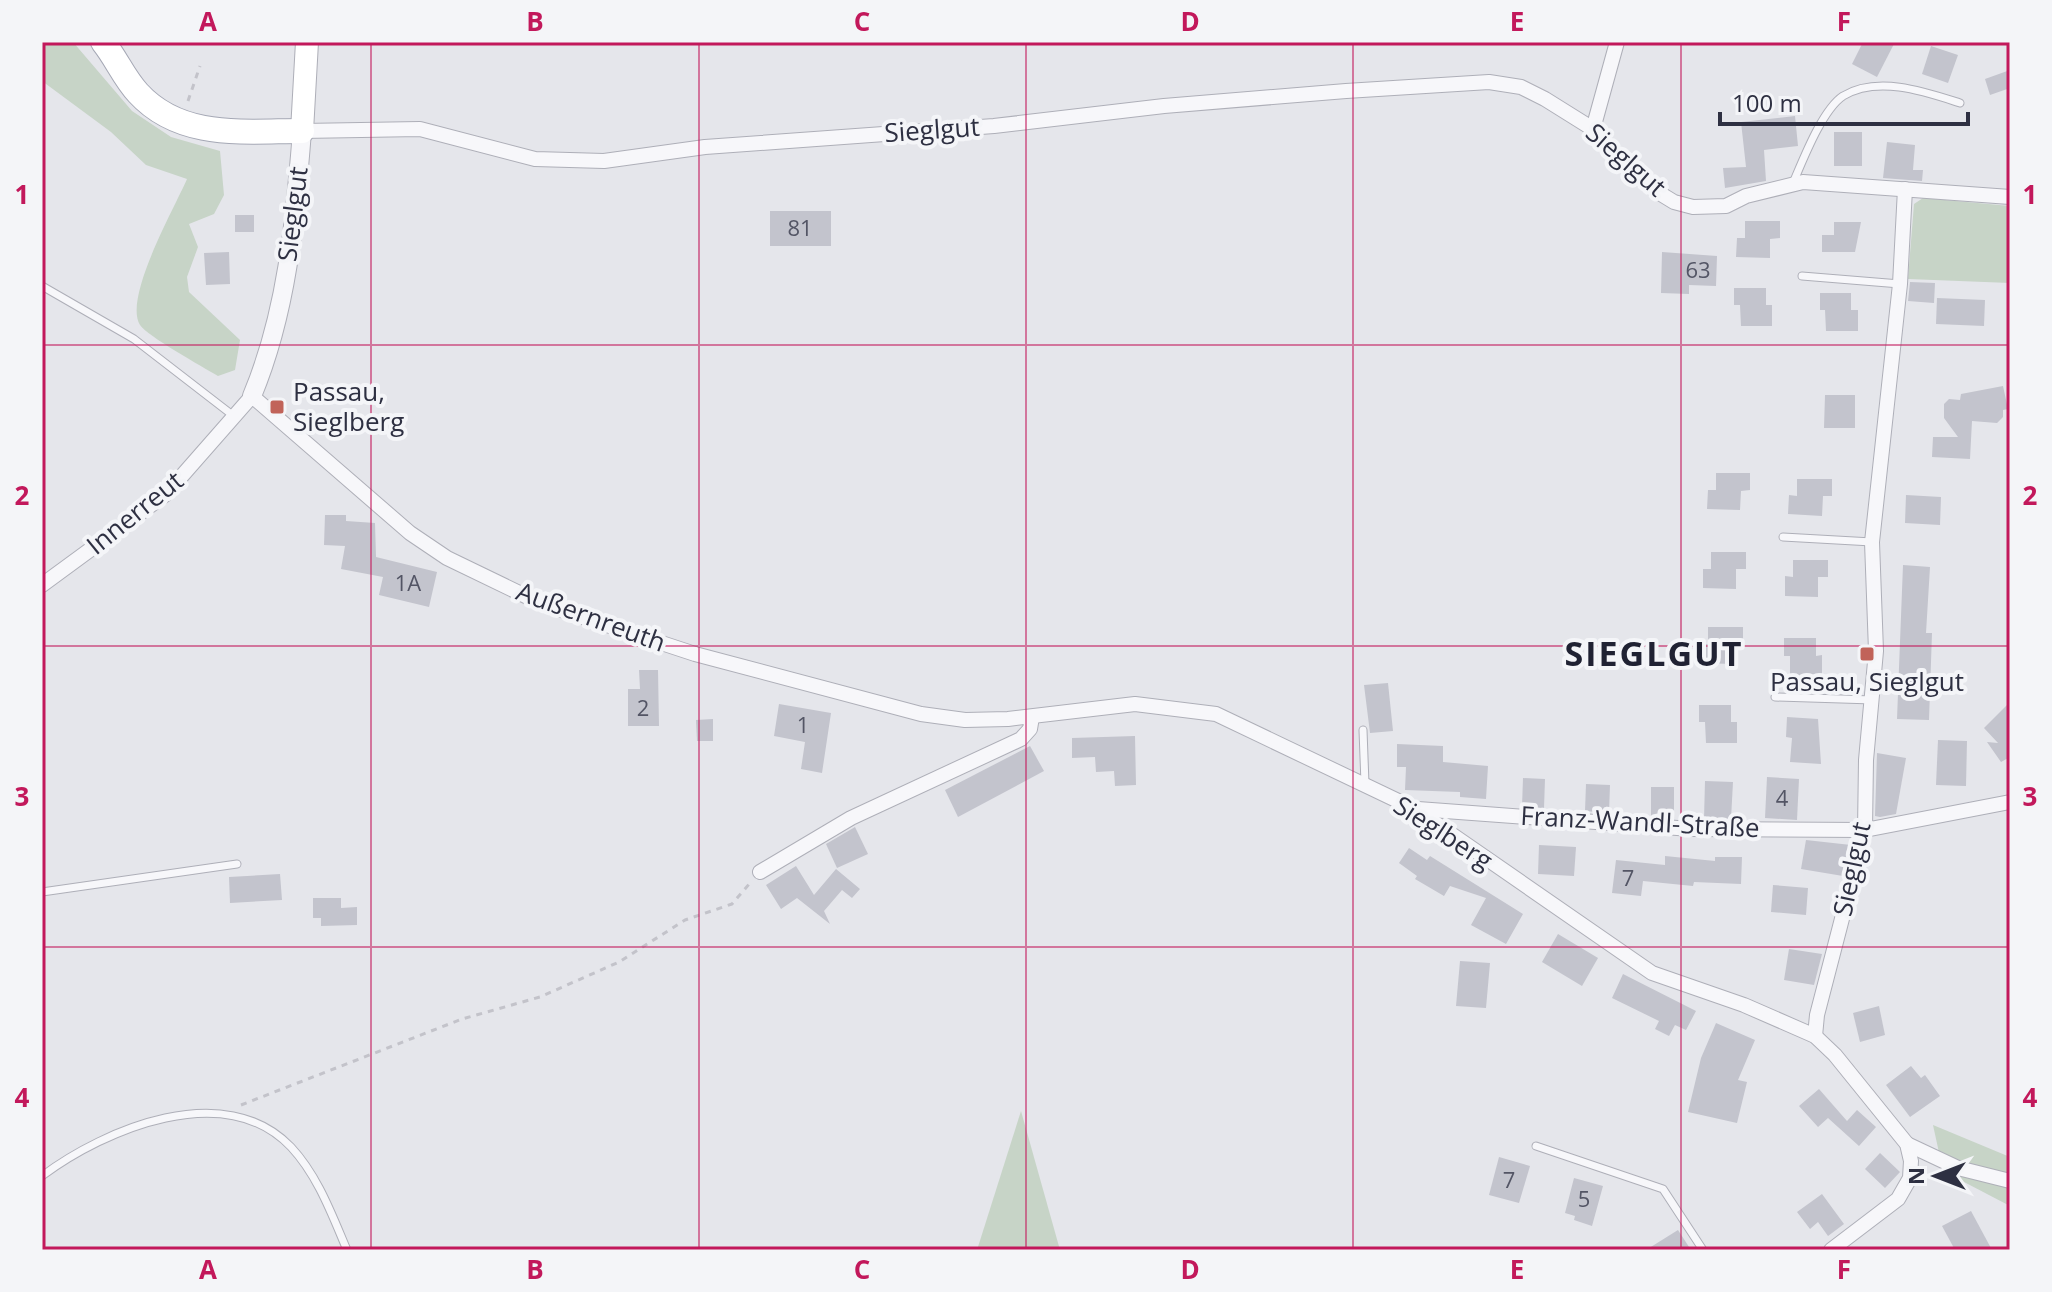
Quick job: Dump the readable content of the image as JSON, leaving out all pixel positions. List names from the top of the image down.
{
  "streets": {
    "street": [
      "Sieglgut",
      "Innerreut",
      "Außernreuth",
      "Franz-Wandl-Straße",
      "Sieglberg"
    ]
  },
  "crossings": [
    ["Sieglgut", "Innerreut"],
    ["Sieglgut", "Außernreuth"],
    ["Sieglgut", "Franz-Wandl-Straße"],
    ["Sieglgut", "Sieglberg"],
    ["Innerreut", "Außernreuth"],
    ["Außernreuth", "Sieglberg"],
    ["Franz-Wandl-Straße", "Sieglberg"]
  ],
  "districts": ["SIEGLGUT"],
  "places": {
    "transit": ["Passau, Sieglberg", "Passau, Sieglgut"]
  },
  "house_numbers": [
    "81",
    "63",
    "1A",
    "2",
    "1",
    "4",
    "7",
    "7",
    "5"
  ],
  "scale_bar": "100 m",
  "north": "left",
  "grid": {
    "columns": [
      "A",
      "B",
      "C",
      "D",
      "E",
      "F"
    ],
    "rows": [
      "1",
      "2",
      "3",
      "4"
    ]
  }
}
